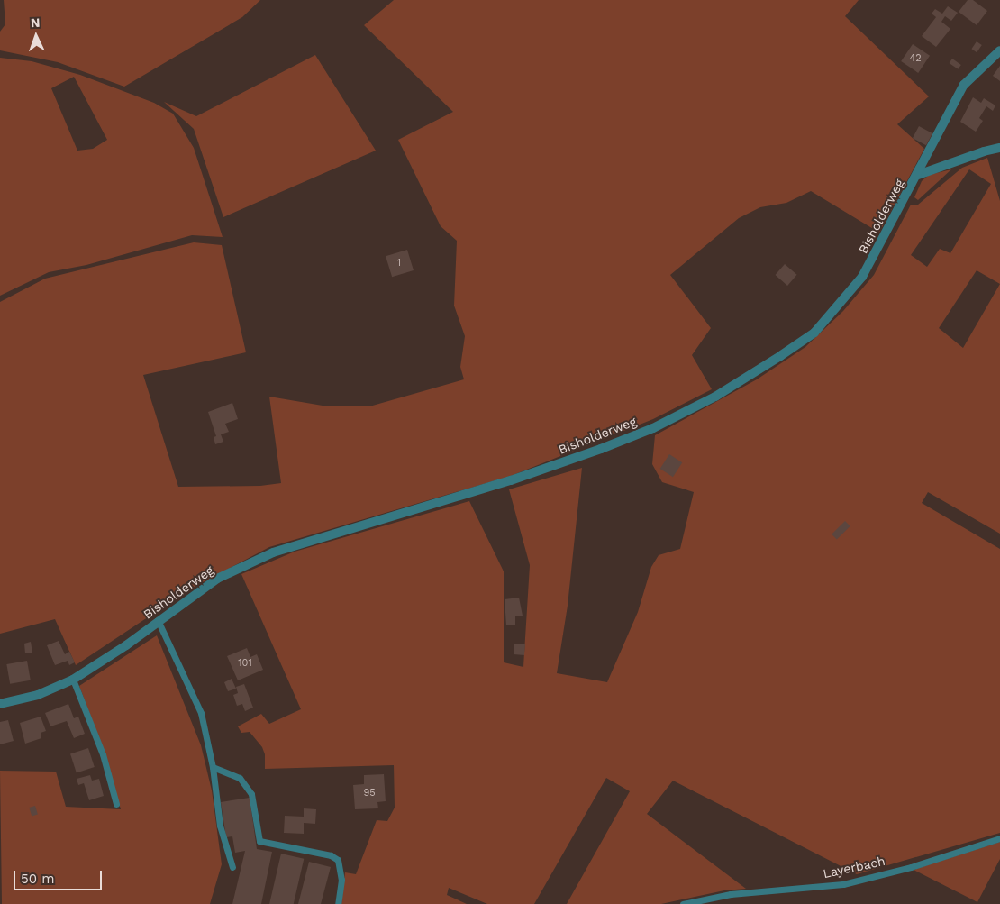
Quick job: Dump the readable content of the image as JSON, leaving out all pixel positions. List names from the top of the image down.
{
  "streets": {
    "street": ["Bisholderweg"],
    "lane": ["Layerbach"]
  },
  "house_numbers": [
    "42",
    "1",
    "101",
    "95"
  ],
  "scale_bar": "50 m",
  "north": "top"
}
